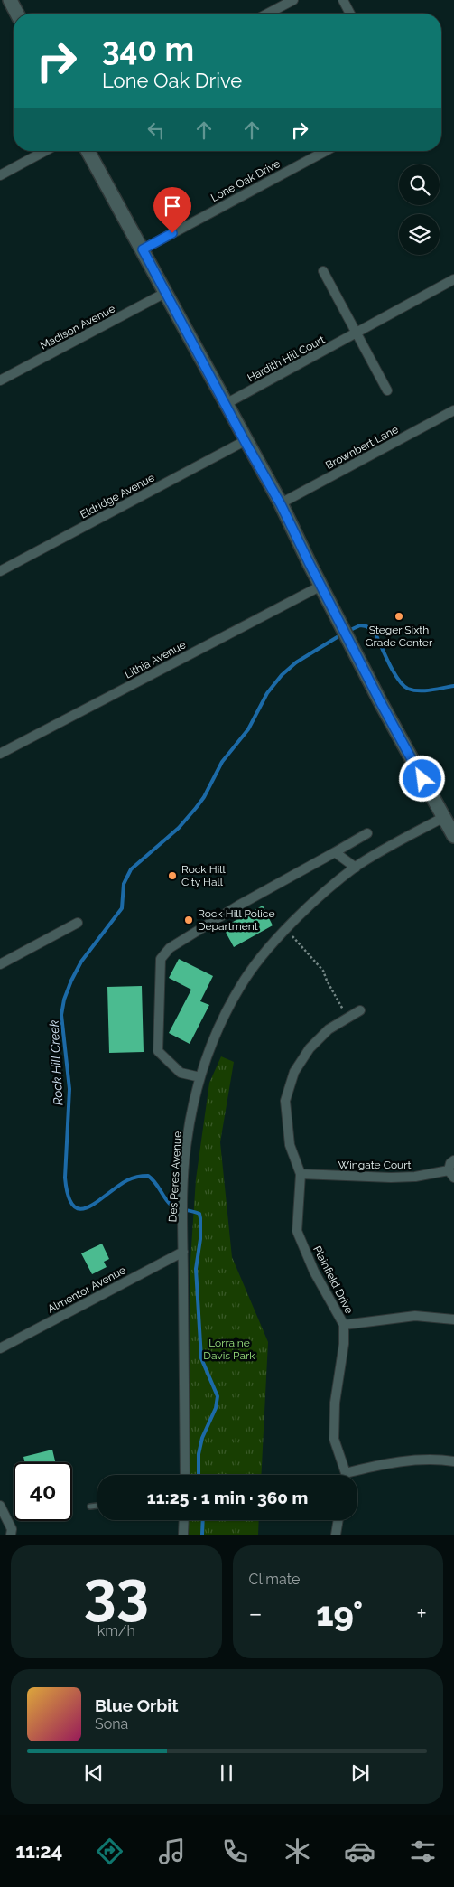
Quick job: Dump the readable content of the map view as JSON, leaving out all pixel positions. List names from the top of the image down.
{
  "streets": {
    "street": [
      "Lone Oak Drive",
      "Madison Avenue",
      "Hardith Hill Court",
      "Brownbert Lane",
      "Eldridge Avenue",
      "Lithia Avenue",
      "Wingate Court",
      "Des Peres Avenue",
      "Plainfield Drive",
      "Almentor Avenue"
    ]
  },
  "crossings": [
    ["Wingate Court", "Plainfield Drive"],
    ["Des Peres Avenue", "Almentor Avenue"]
  ],
  "water": ["Rock Hill Creek"],
  "parks": ["Lorraine Davis Park"],
  "places": ["Steger Sixth Grade Center", "Rock Hill City Hall", "Rock Hill Police Department"],
  "page": {
    "turn": ["340 m", "Lone Oak Drive"],
    "limit": "40",
    "trip": "11:25 · 1 min · 360 m",
    "tile": [
      ["33", "km/h"],
      "Climate"
    ],
    "heat": ["−", "19°", "+"],
    "song": ["Blue Orbit", "Sona"],
    "tabs": "11:24"
  }
}
